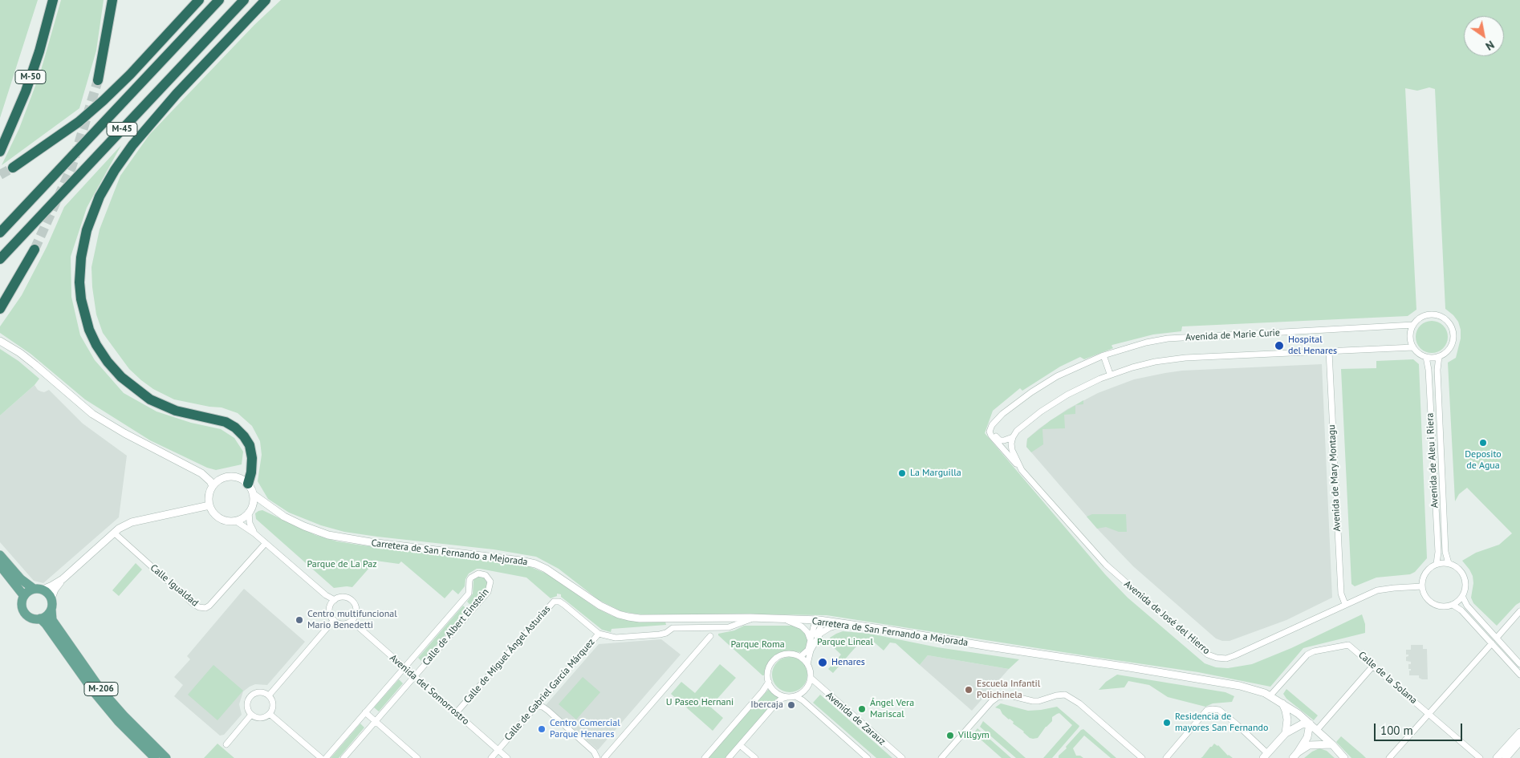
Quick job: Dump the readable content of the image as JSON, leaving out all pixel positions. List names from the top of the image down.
{
  "streets": {
    "highway": ["M-50", "M-45"],
    "main road": ["M-206"],
    "street": [
      "Avenida de Marie Curie",
      "Avenida de Aleu i Riera",
      "Avenida de Mary Montagu",
      "Carretera de San Fernando a Mejorada",
      "Calle Igualdad",
      "Avenida de José del Hierro",
      "Calle de Albert Einstein",
      "Calle de Miguel Ángel Asturias",
      "Calle de la Solana",
      "Avenida del Somorrostro",
      "Calle de Gabriel García Márquez",
      "Avenida de Zarauz"
    ]
  },
  "crossings": [
    ["Avenida de Marie Curie", "Avenida de Aleu i Riera"],
    ["Avenida de Marie Curie", "Avenida de Mary Montagu"],
    ["Avenida de Aleu i Riera", "Avenida de José del Hierro"],
    ["Avenida de Mary Montagu", "Avenida de José del Hierro"],
    ["Carretera de San Fernando a Mejorada", "Calle de la Solana"],
    ["Carretera de San Fernando a Mejorada", "Calle de Gabriel García Márquez"],
    ["Calle de Albert Einstein", "Avenida del Somorrostro"],
    ["Calle de Miguel Ángel Asturias", "Avenida del Somorrostro"],
    ["Calle de Miguel Ángel Asturias", "Calle de Gabriel García Márquez"],
    ["Avenida del Somorrostro", "Calle de Gabriel García Márquez"]
  ],
  "parks": [
    "Parque de La Paz",
    "Parque Lineal",
    "Parque Roma",
    "U Paseo Hernani"
  ],
  "places": [
    "Hospital del Henares",
    "Deposito de Agua",
    "La Marguilla",
    "Centro multifuncional Mario Benedetti",
    "Henares",
    "Escuela Infantil Polichinela",
    "Ibercaja",
    "Ángel Vera Mariscal",
    "Residencia de mayores San Fernando",
    "Centro Comercial Parque Henares",
    "Villgym"
  ],
  "scale_bar": "100 m",
  "north": "bottom right"
}
